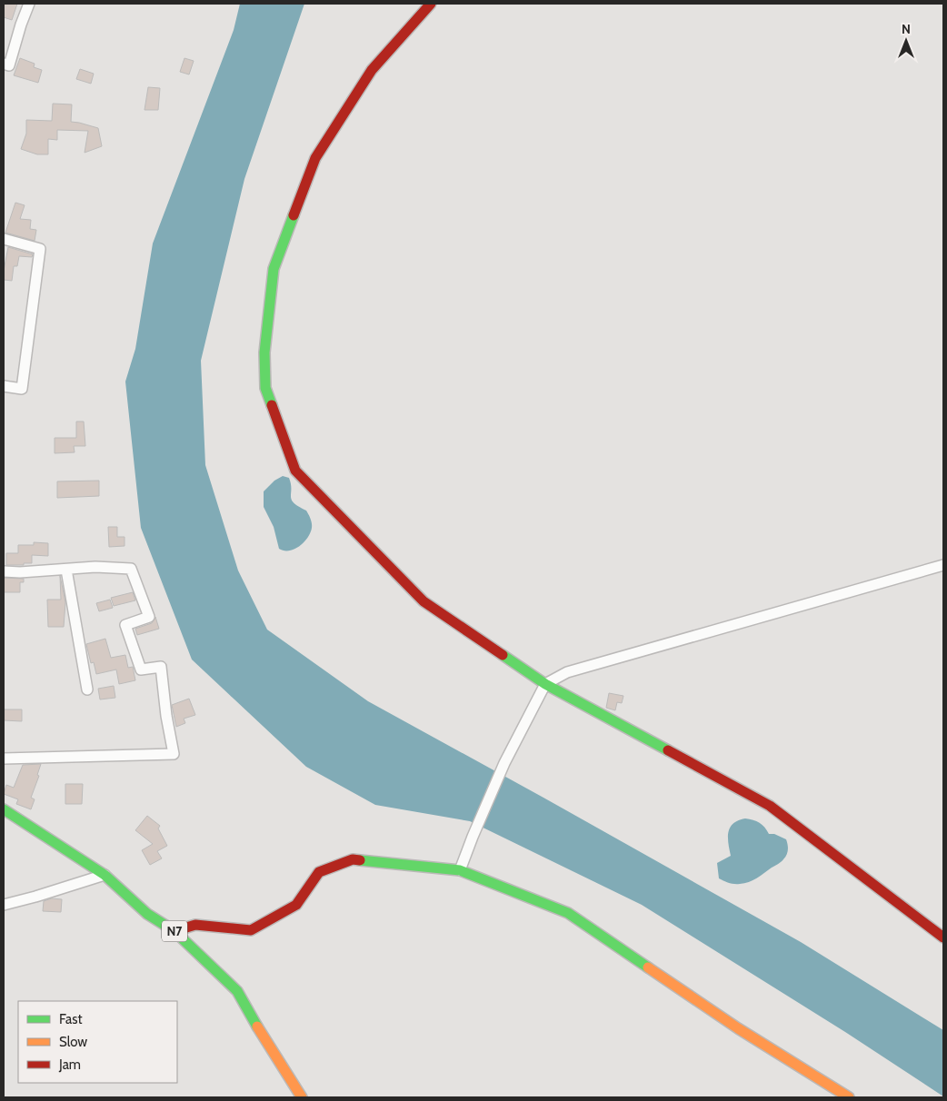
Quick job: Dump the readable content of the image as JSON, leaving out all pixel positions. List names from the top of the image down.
{
  "streets": {
    "main road": ["N7"]
  },
  "legend": ["Fast", "Slow", "Jam"],
  "north": "top"
}
